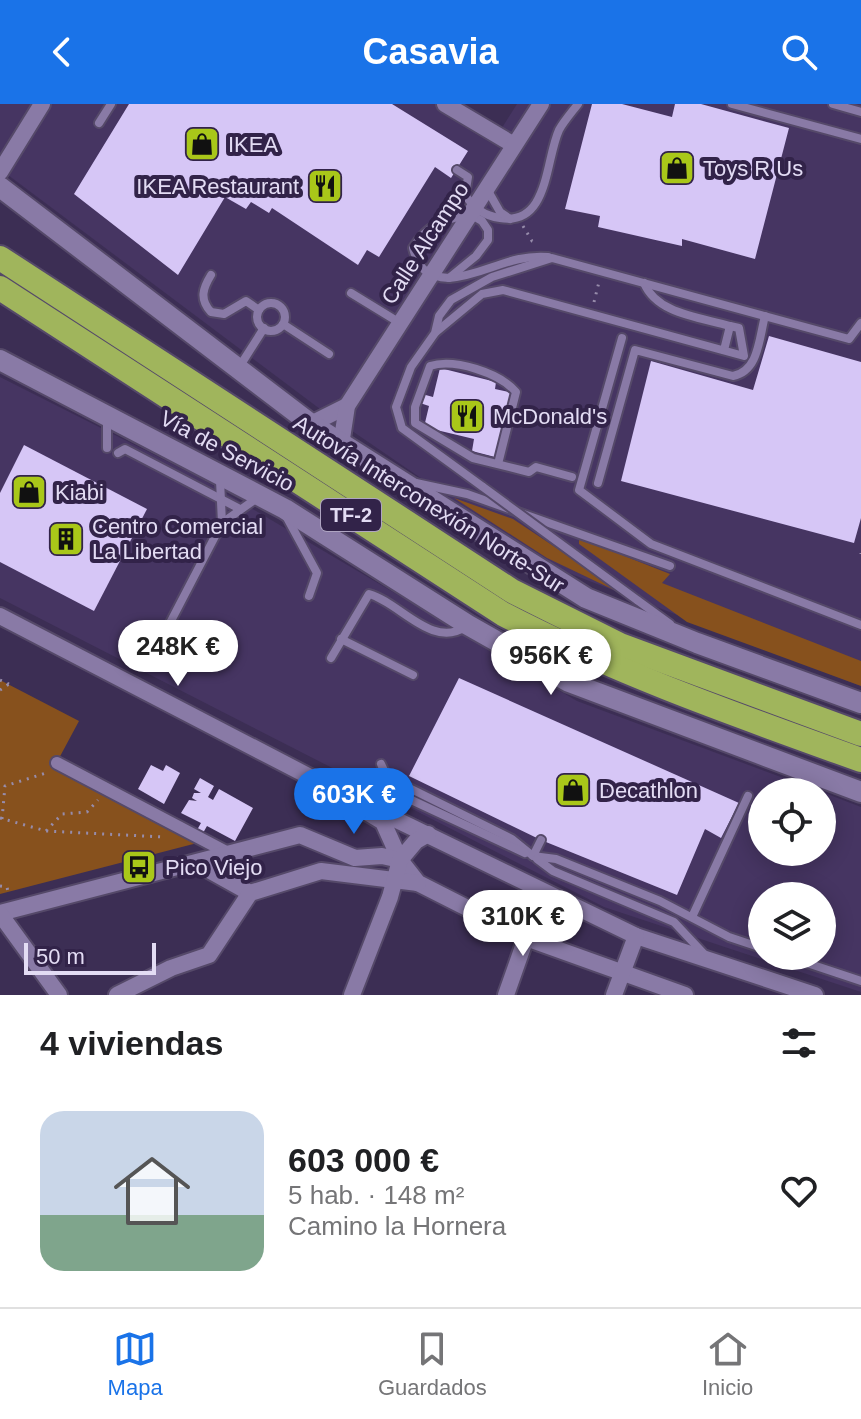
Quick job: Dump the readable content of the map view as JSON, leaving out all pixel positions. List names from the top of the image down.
{
  "streets": {
    "highway": ["Autovía Interconexión Norte-Sur", "TF-2"],
    "street": ["Calle Alcampo", "Vía de Servicio"]
  },
  "places": {
    "shop": [
      "IKEA",
      "Toys R Us",
      "Kiabi",
      "Decathlon"
    ],
    "restaurant": ["IKEA Restaurant", "McDonald's"],
    "building": ["Centro Comercial La Libertad"],
    "bus stop": ["Pico Viejo"]
  },
  "scale_bar": "50 m",
  "page": {
    "header": "Casavia",
    "price": [
      "248K €",
      "956K €",
      "603K €",
      "310K €"
    ],
    "scale": "50 m",
    "heading": "4 viviendas",
    "list": [
      {
        "name": "603 000 €",
        "note": "5 hab. · 148 m² · Camino la Hornera"
      }
    ],
    "tabs": ["Mapa", "Guardados", "Inicio"]
  }
}
